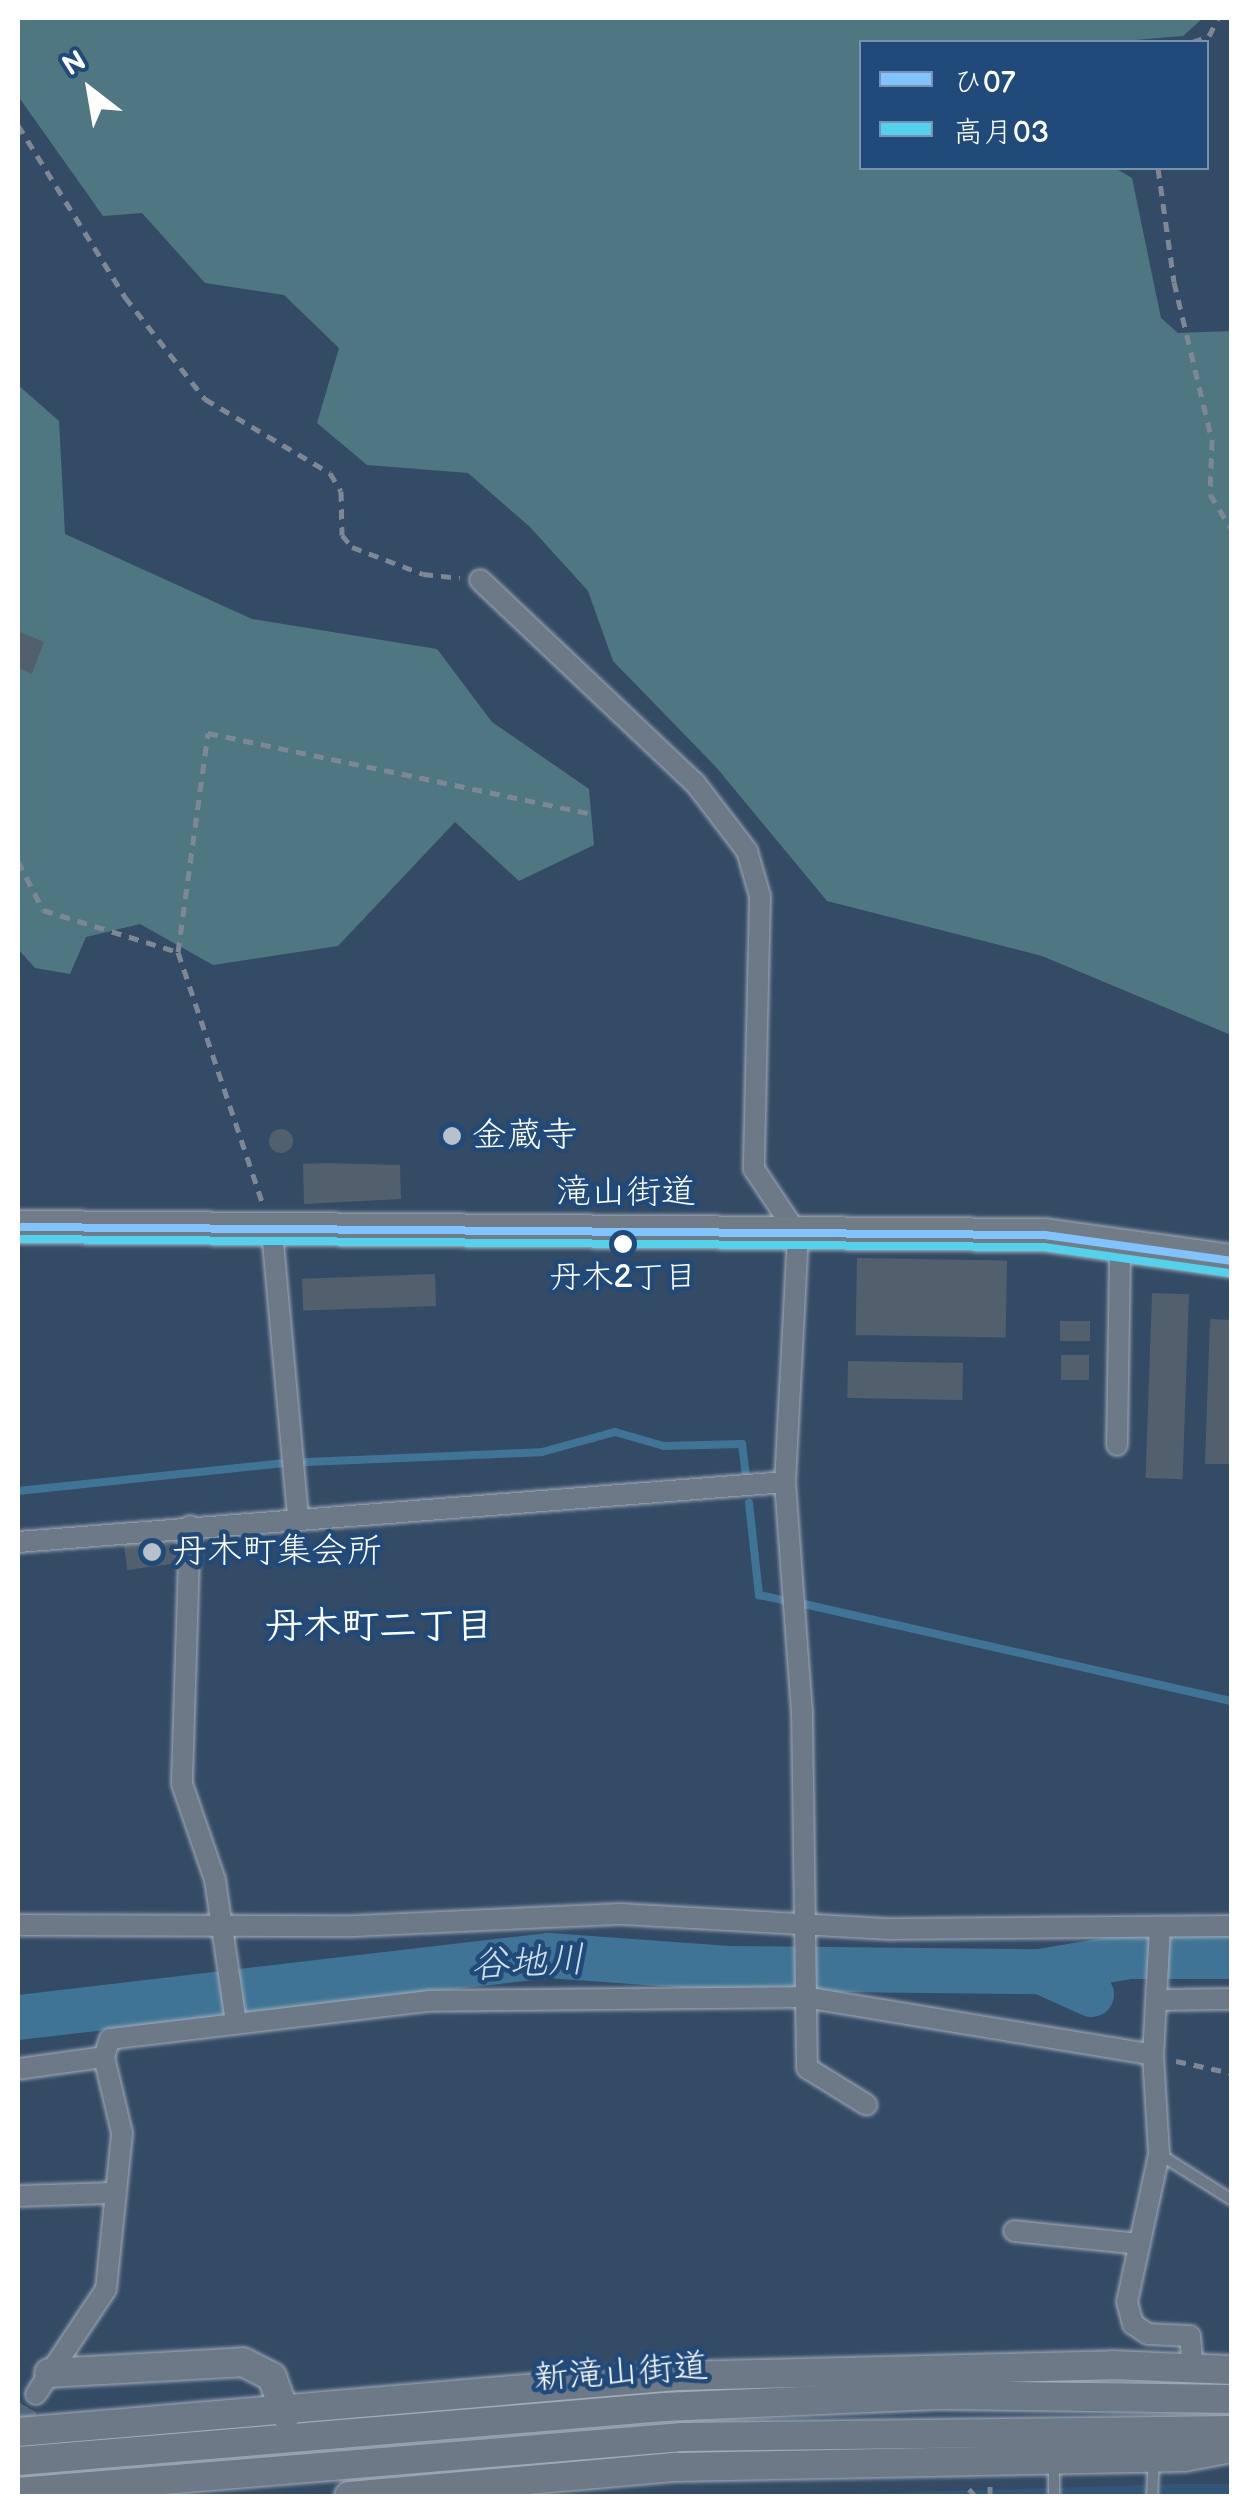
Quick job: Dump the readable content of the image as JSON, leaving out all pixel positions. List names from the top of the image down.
{
  "streets": {
    "highway": ["滝山街道"],
    "main road": ["新滝山街道"]
  },
  "districts": ["丹木町二丁目"],
  "water": ["谷地川"],
  "places": ["金蔵寺", "丹木2丁目", "丹木町集会所"],
  "lines": ["transit line ひ07", "transit line 高月03"],
  "legend": ["ひ07", "高月03"],
  "north": "top left"
}
